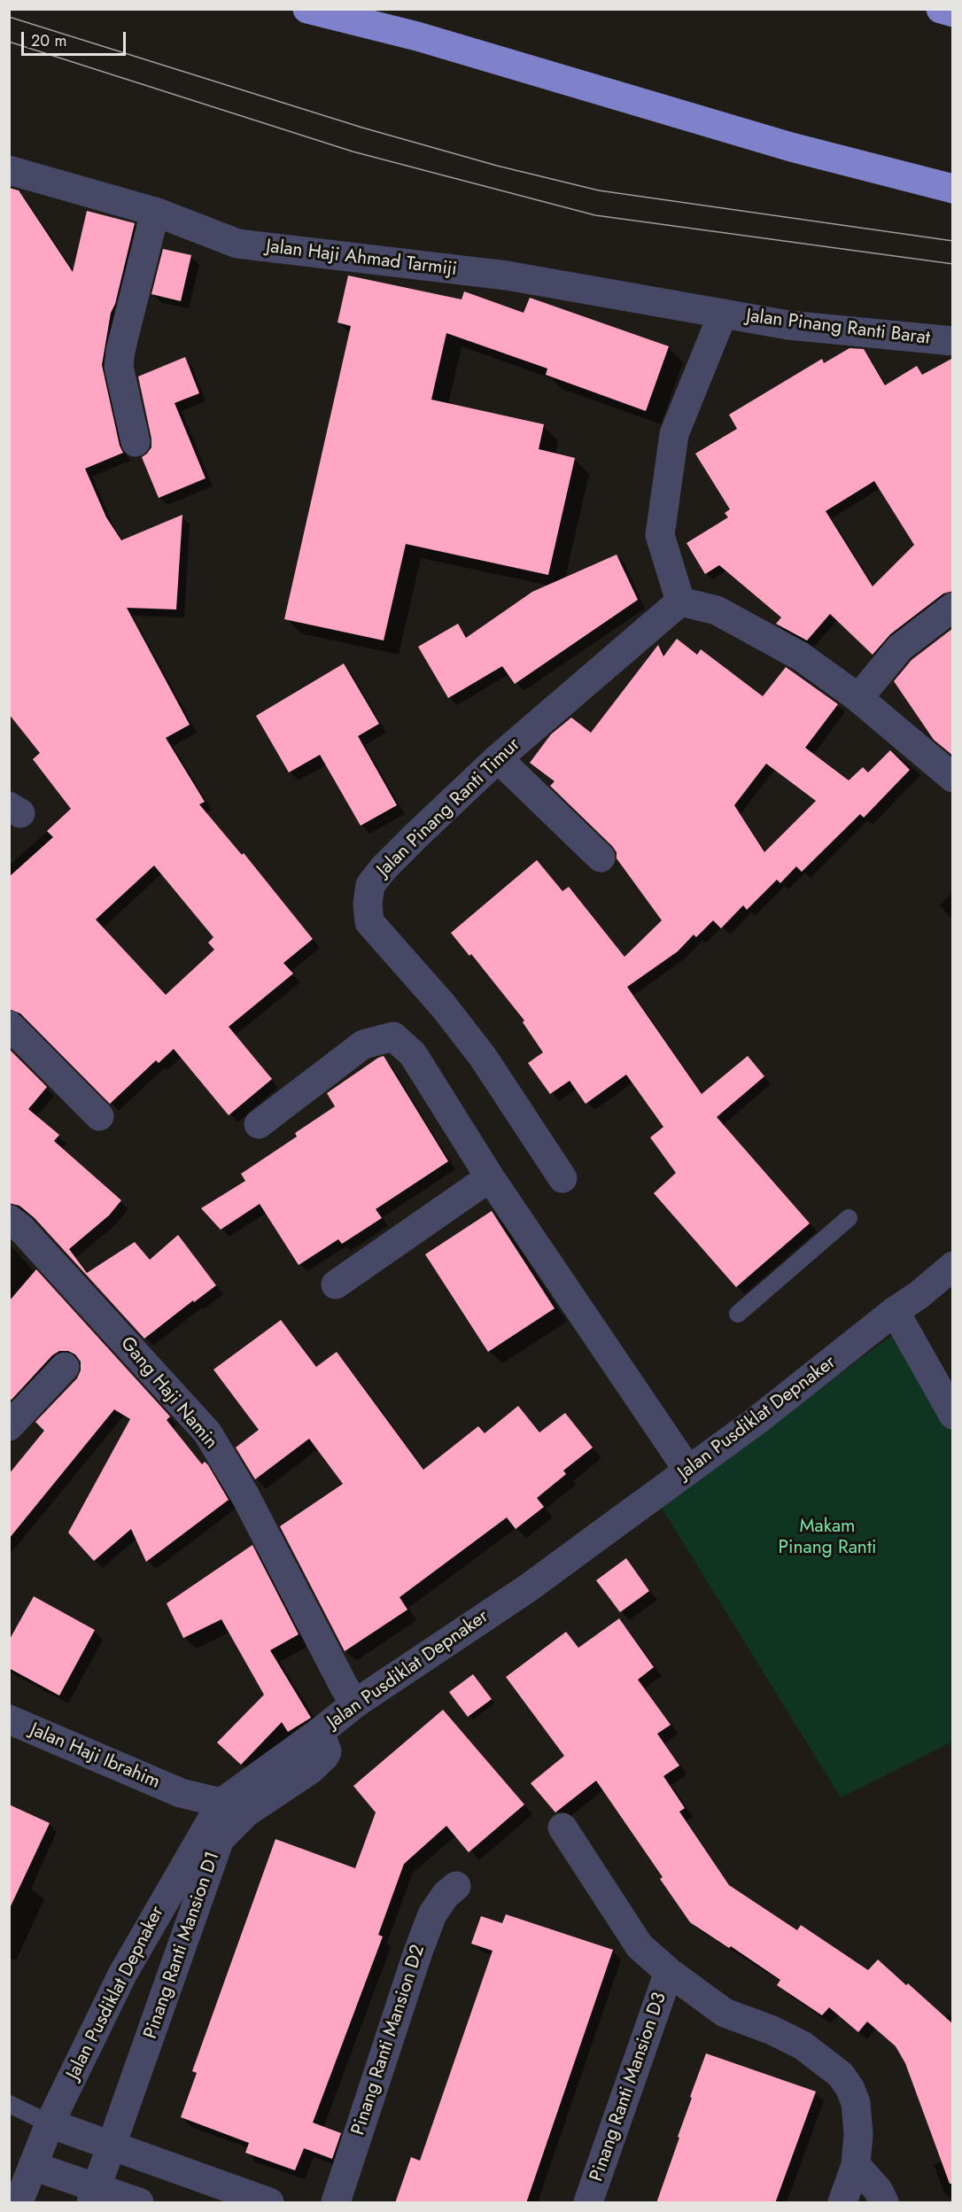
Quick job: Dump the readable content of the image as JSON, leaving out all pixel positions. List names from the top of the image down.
{
  "streets": {
    "street": [
      "Jalan Haji Ahmad Tarmiji",
      "Jalan Pinang Ranti Barat",
      "Jalan Pinang Ranti Timur",
      "Gang Haji Namin",
      "Jalan Pusdiklat Depnaker",
      "Jalan Haji Ibrahim",
      "Pinang Ranti Mansion D1",
      "Pinang Ranti Mansion D2",
      "Pinang Ranti Mansion D3"
    ]
  },
  "crossings": [
    ["Jalan Haji Ahmad Tarmiji", "Jalan Pinang Ranti Barat"],
    ["Gang Haji Namin", "Jalan Pusdiklat Depnaker"],
    ["Jalan Pusdiklat Depnaker", "Jalan Haji Ibrahim"],
    ["Jalan Pusdiklat Depnaker", "Pinang Ranti Mansion D1"]
  ],
  "parks": ["Makam Pinang Ranti"],
  "scale_bar": "20 m"
}
